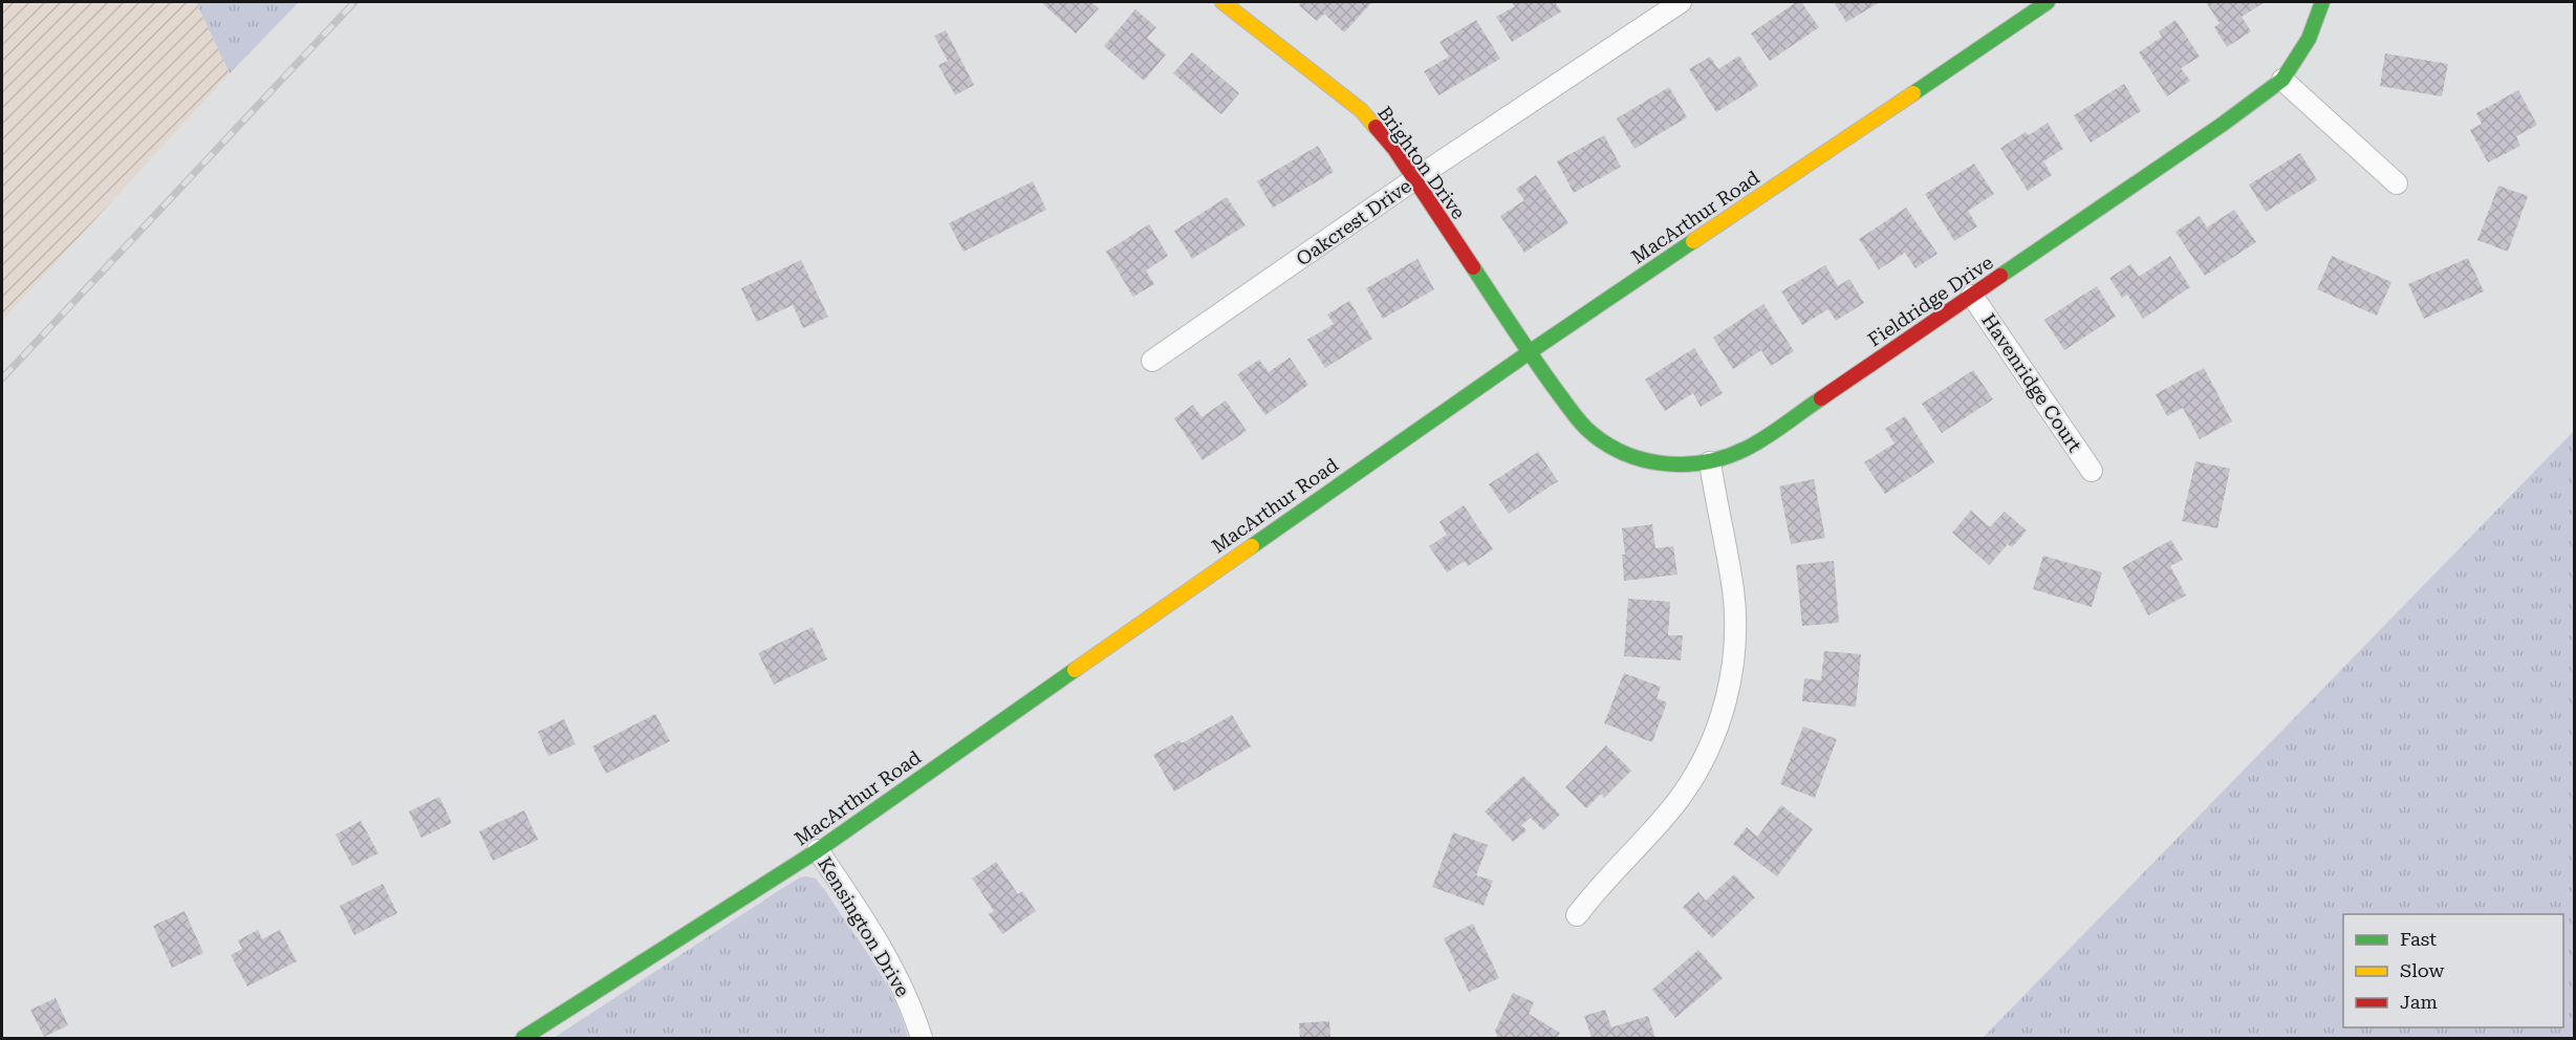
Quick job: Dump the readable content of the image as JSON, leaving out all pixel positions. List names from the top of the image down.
{
  "streets": {
    "street": [
      "Brighton Drive",
      "MacArthur Road",
      "Oakcrest Drive",
      "Fieldridge Drive",
      "Havenridge Court",
      "Kensington Drive"
    ]
  },
  "crossings": [
    ["Brighton Drive", "MacArthur Road"],
    ["Brighton Drive", "Oakcrest Drive"],
    ["Brighton Drive", "Fieldridge Drive"],
    ["MacArthur Road", "Fieldridge Drive"],
    ["MacArthur Road", "Kensington Drive"],
    ["Fieldridge Drive", "Havenridge Court"]
  ],
  "legend": ["Fast", "Slow", "Jam"]
}
